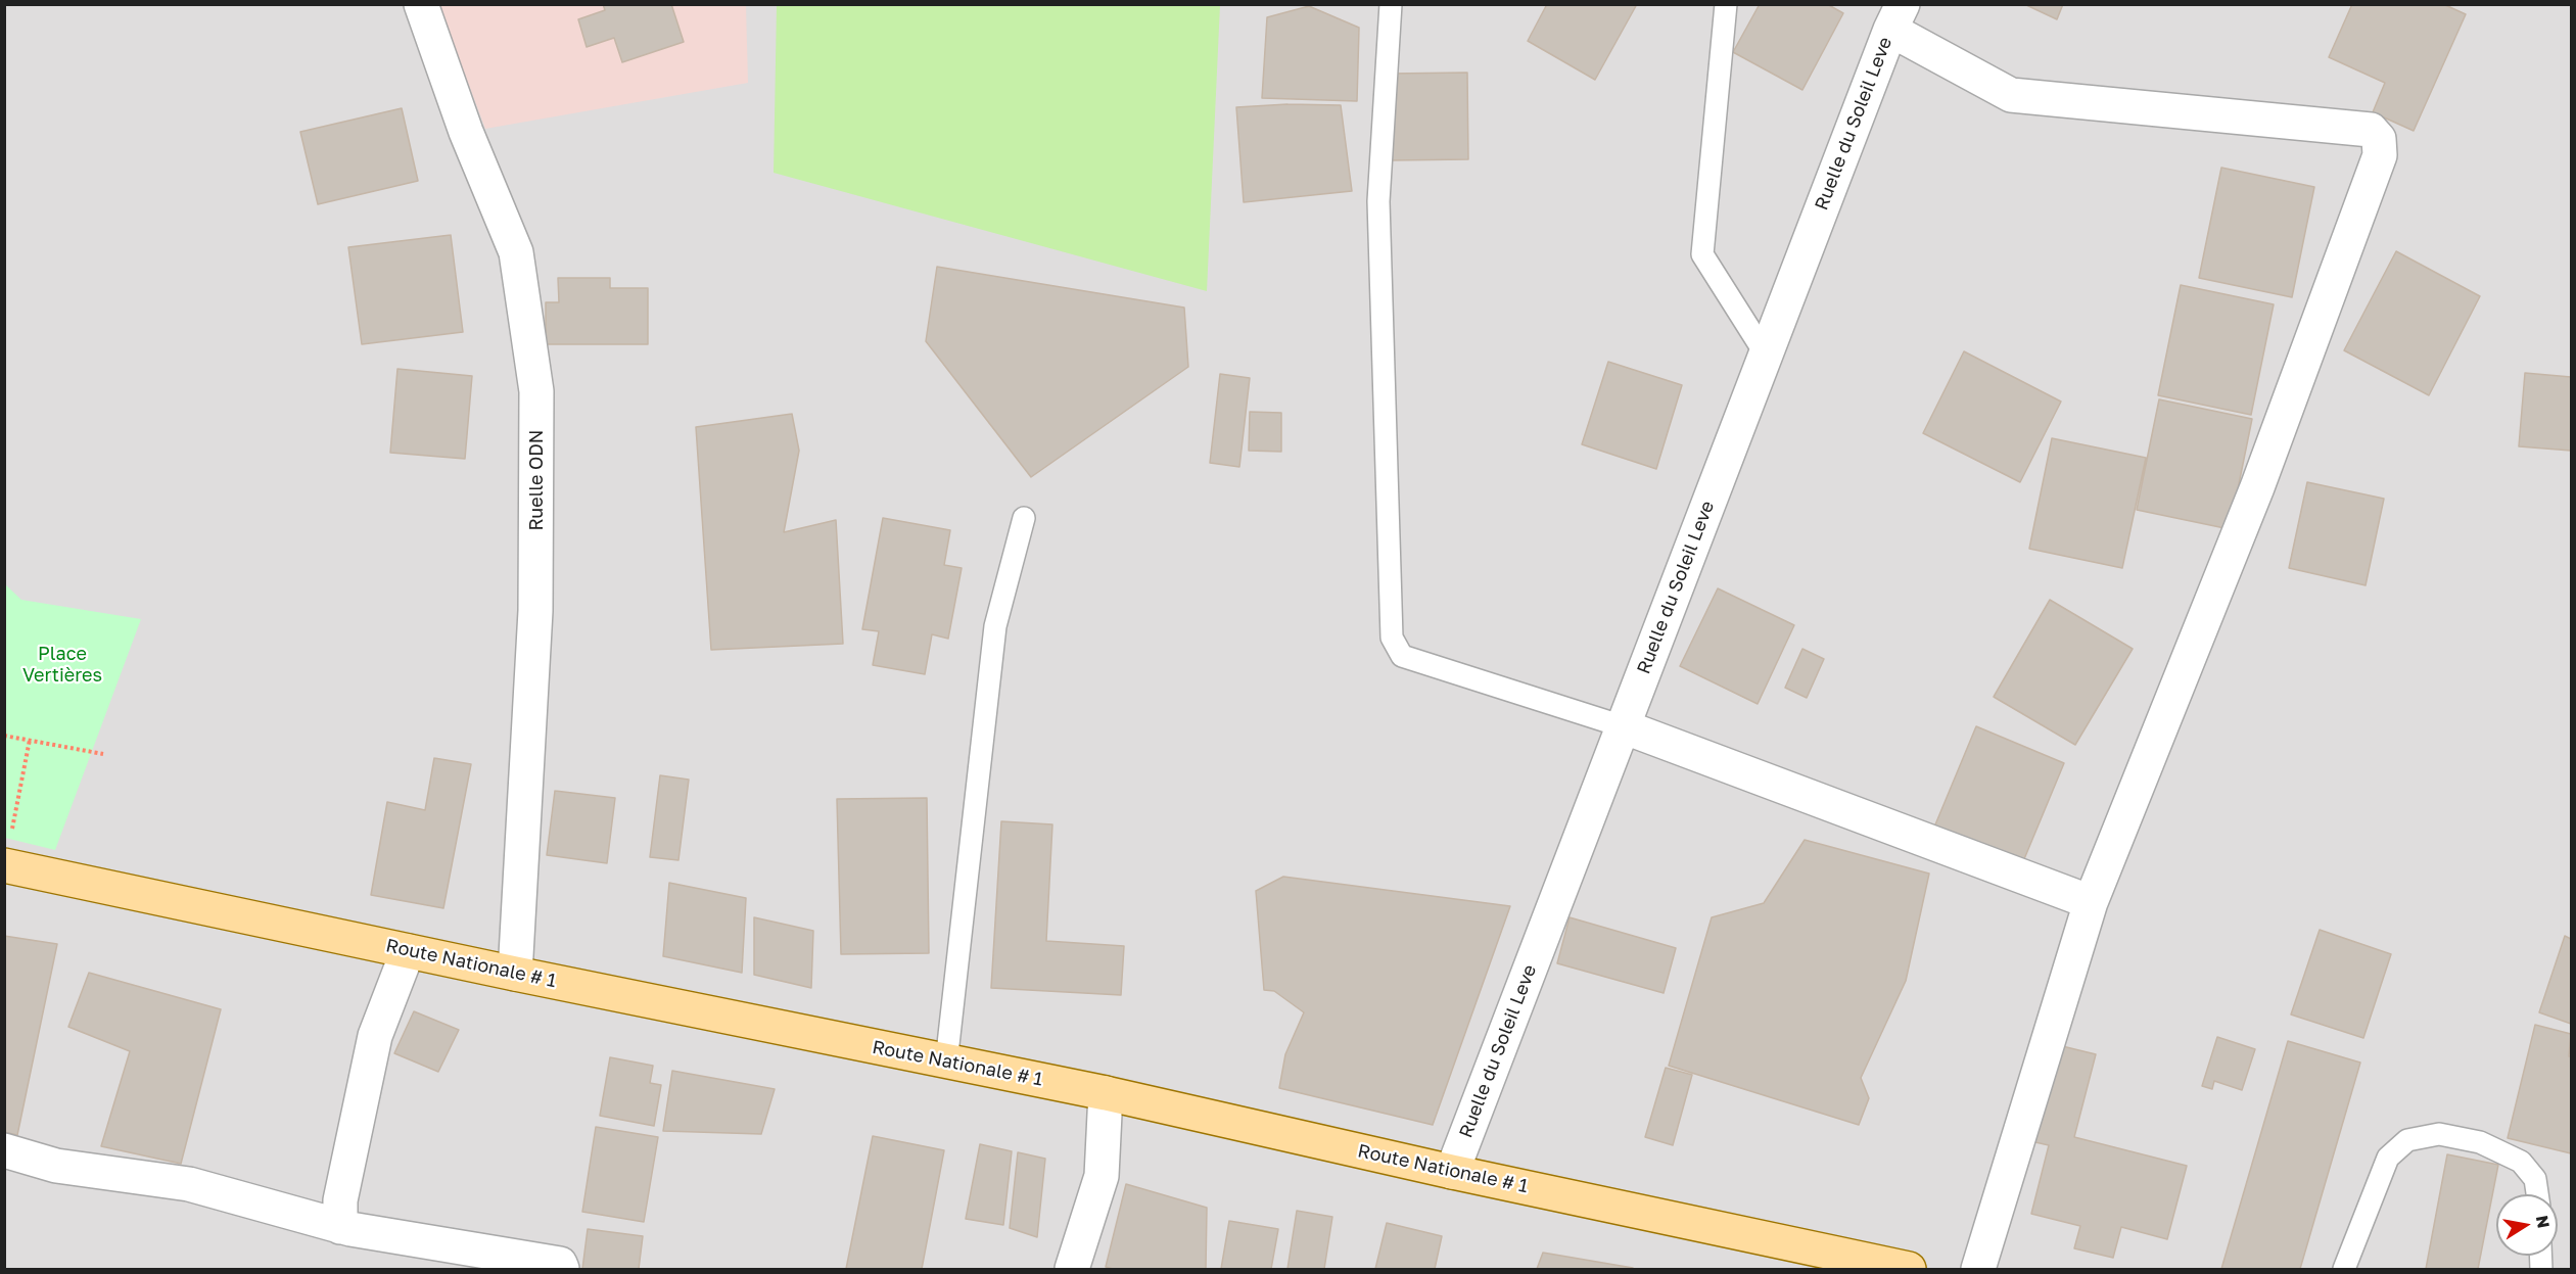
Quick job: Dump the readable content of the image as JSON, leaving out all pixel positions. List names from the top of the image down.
{
  "streets": {
    "main road": ["Route Nationale # 1"],
    "street": ["Ruelle du Soleil Leve", "Ruelle ODN"]
  },
  "crossings": [
    ["Ruelle du Soleil Leve", "Route Nationale # 1"],
    ["Ruelle ODN", "Route Nationale # 1"]
  ],
  "parks": ["Place Vertières"],
  "north": "right"
}
